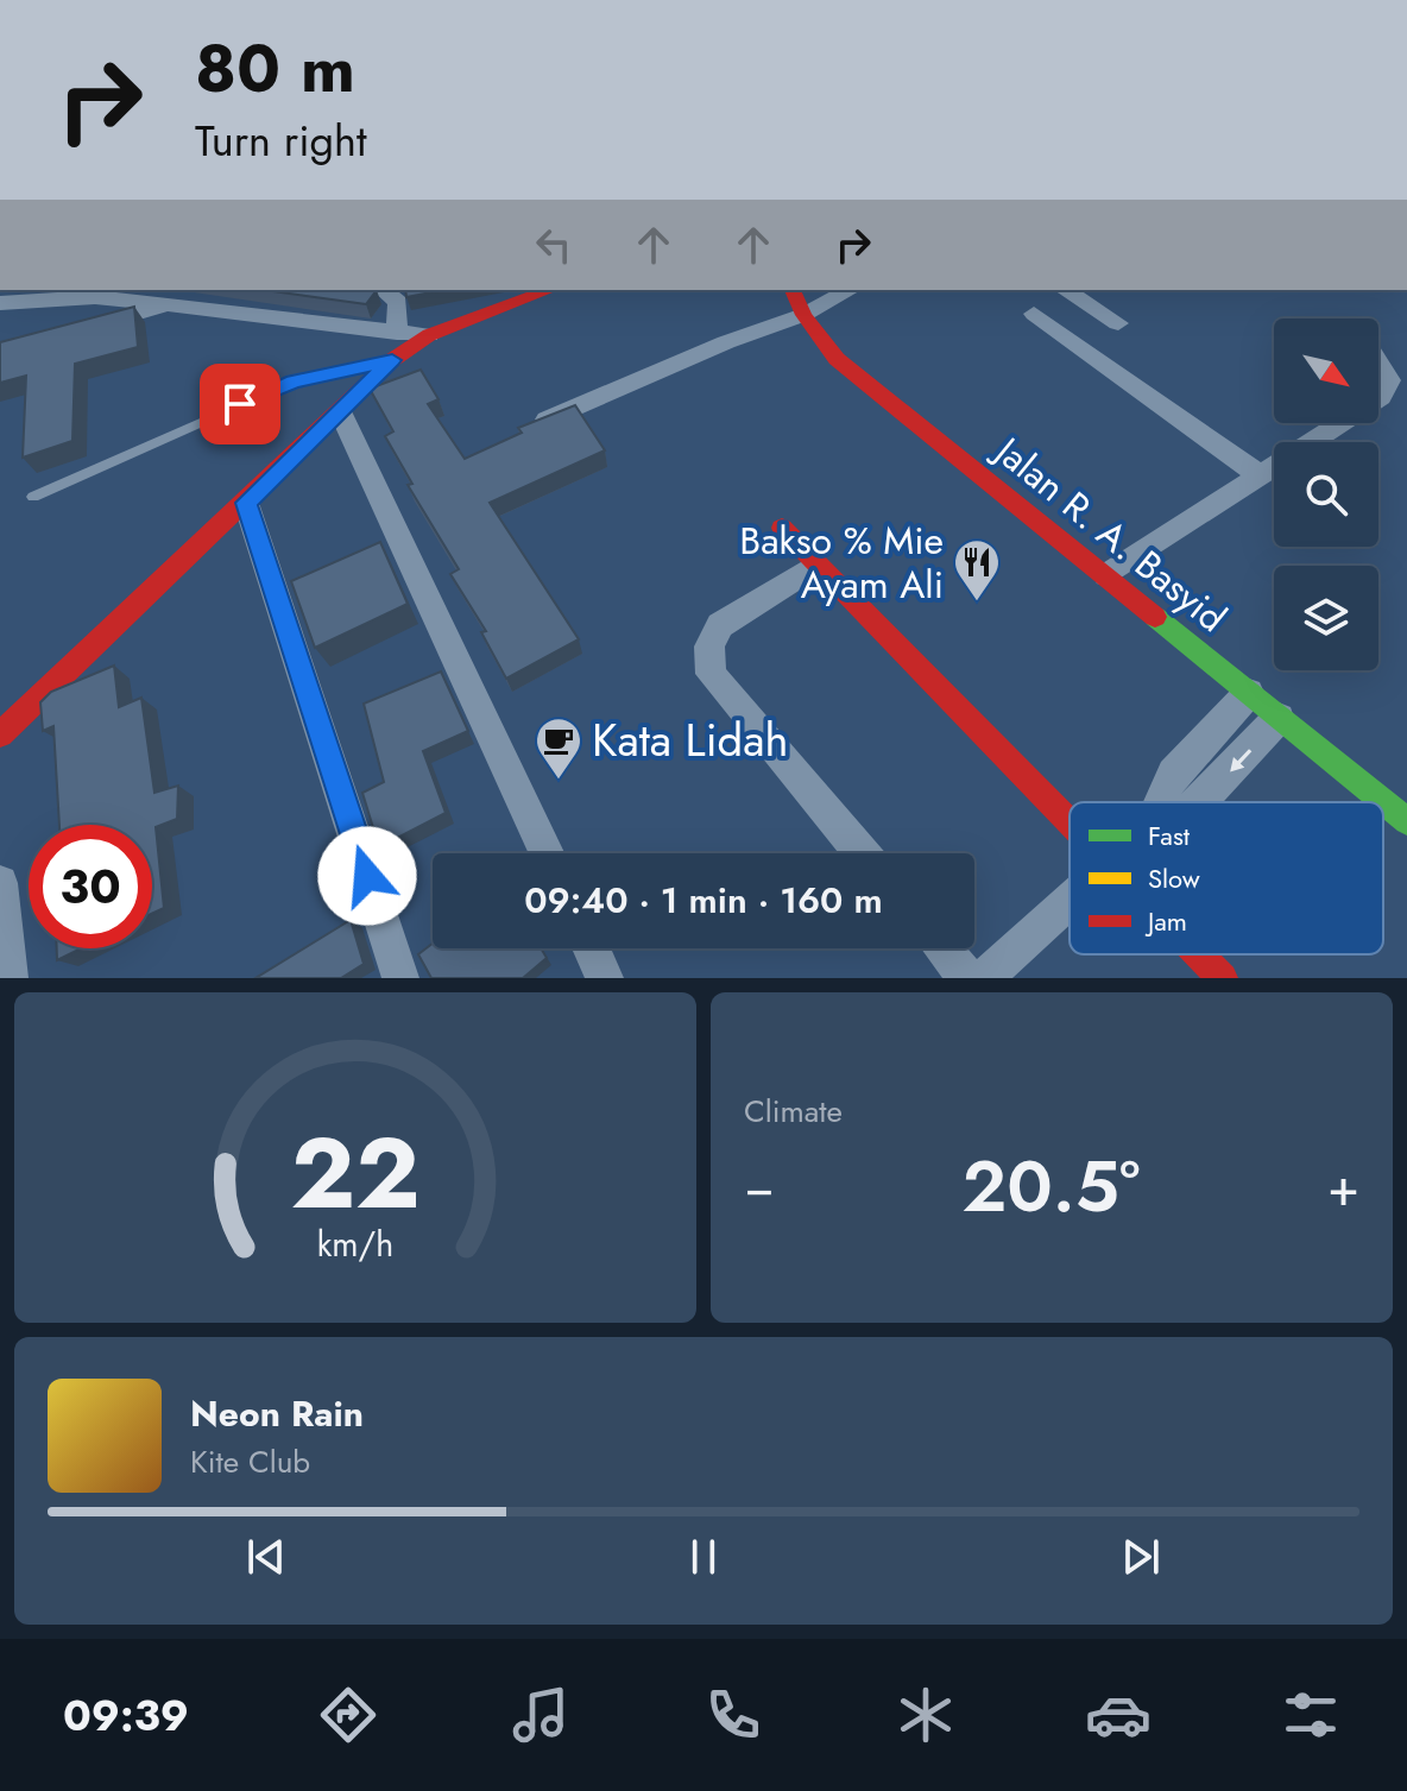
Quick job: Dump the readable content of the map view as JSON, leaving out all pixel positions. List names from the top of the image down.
{
  "streets": {
    "street": ["Jalan R. A. Basyid"]
  },
  "places": {
    "restaurant": ["Bakso % Mie Ayam Ali"],
    "cafe": ["Kata Lidah"]
  },
  "legend": ["Fast", "Slow", "Jam"],
  "north": "bottom right",
  "page": {
    "turn": ["80 m", "Turn right"],
    "limit": "30",
    "trip": "09:40 · 1 min · 160 m",
    "tile": "Climate",
    "heat": ["−", "20.5°", "+"],
    "song": ["Neon Rain", "Kite Club"],
    "tabs": "09:39",
    "gauge": ["22", "km/h"]
  }
}
